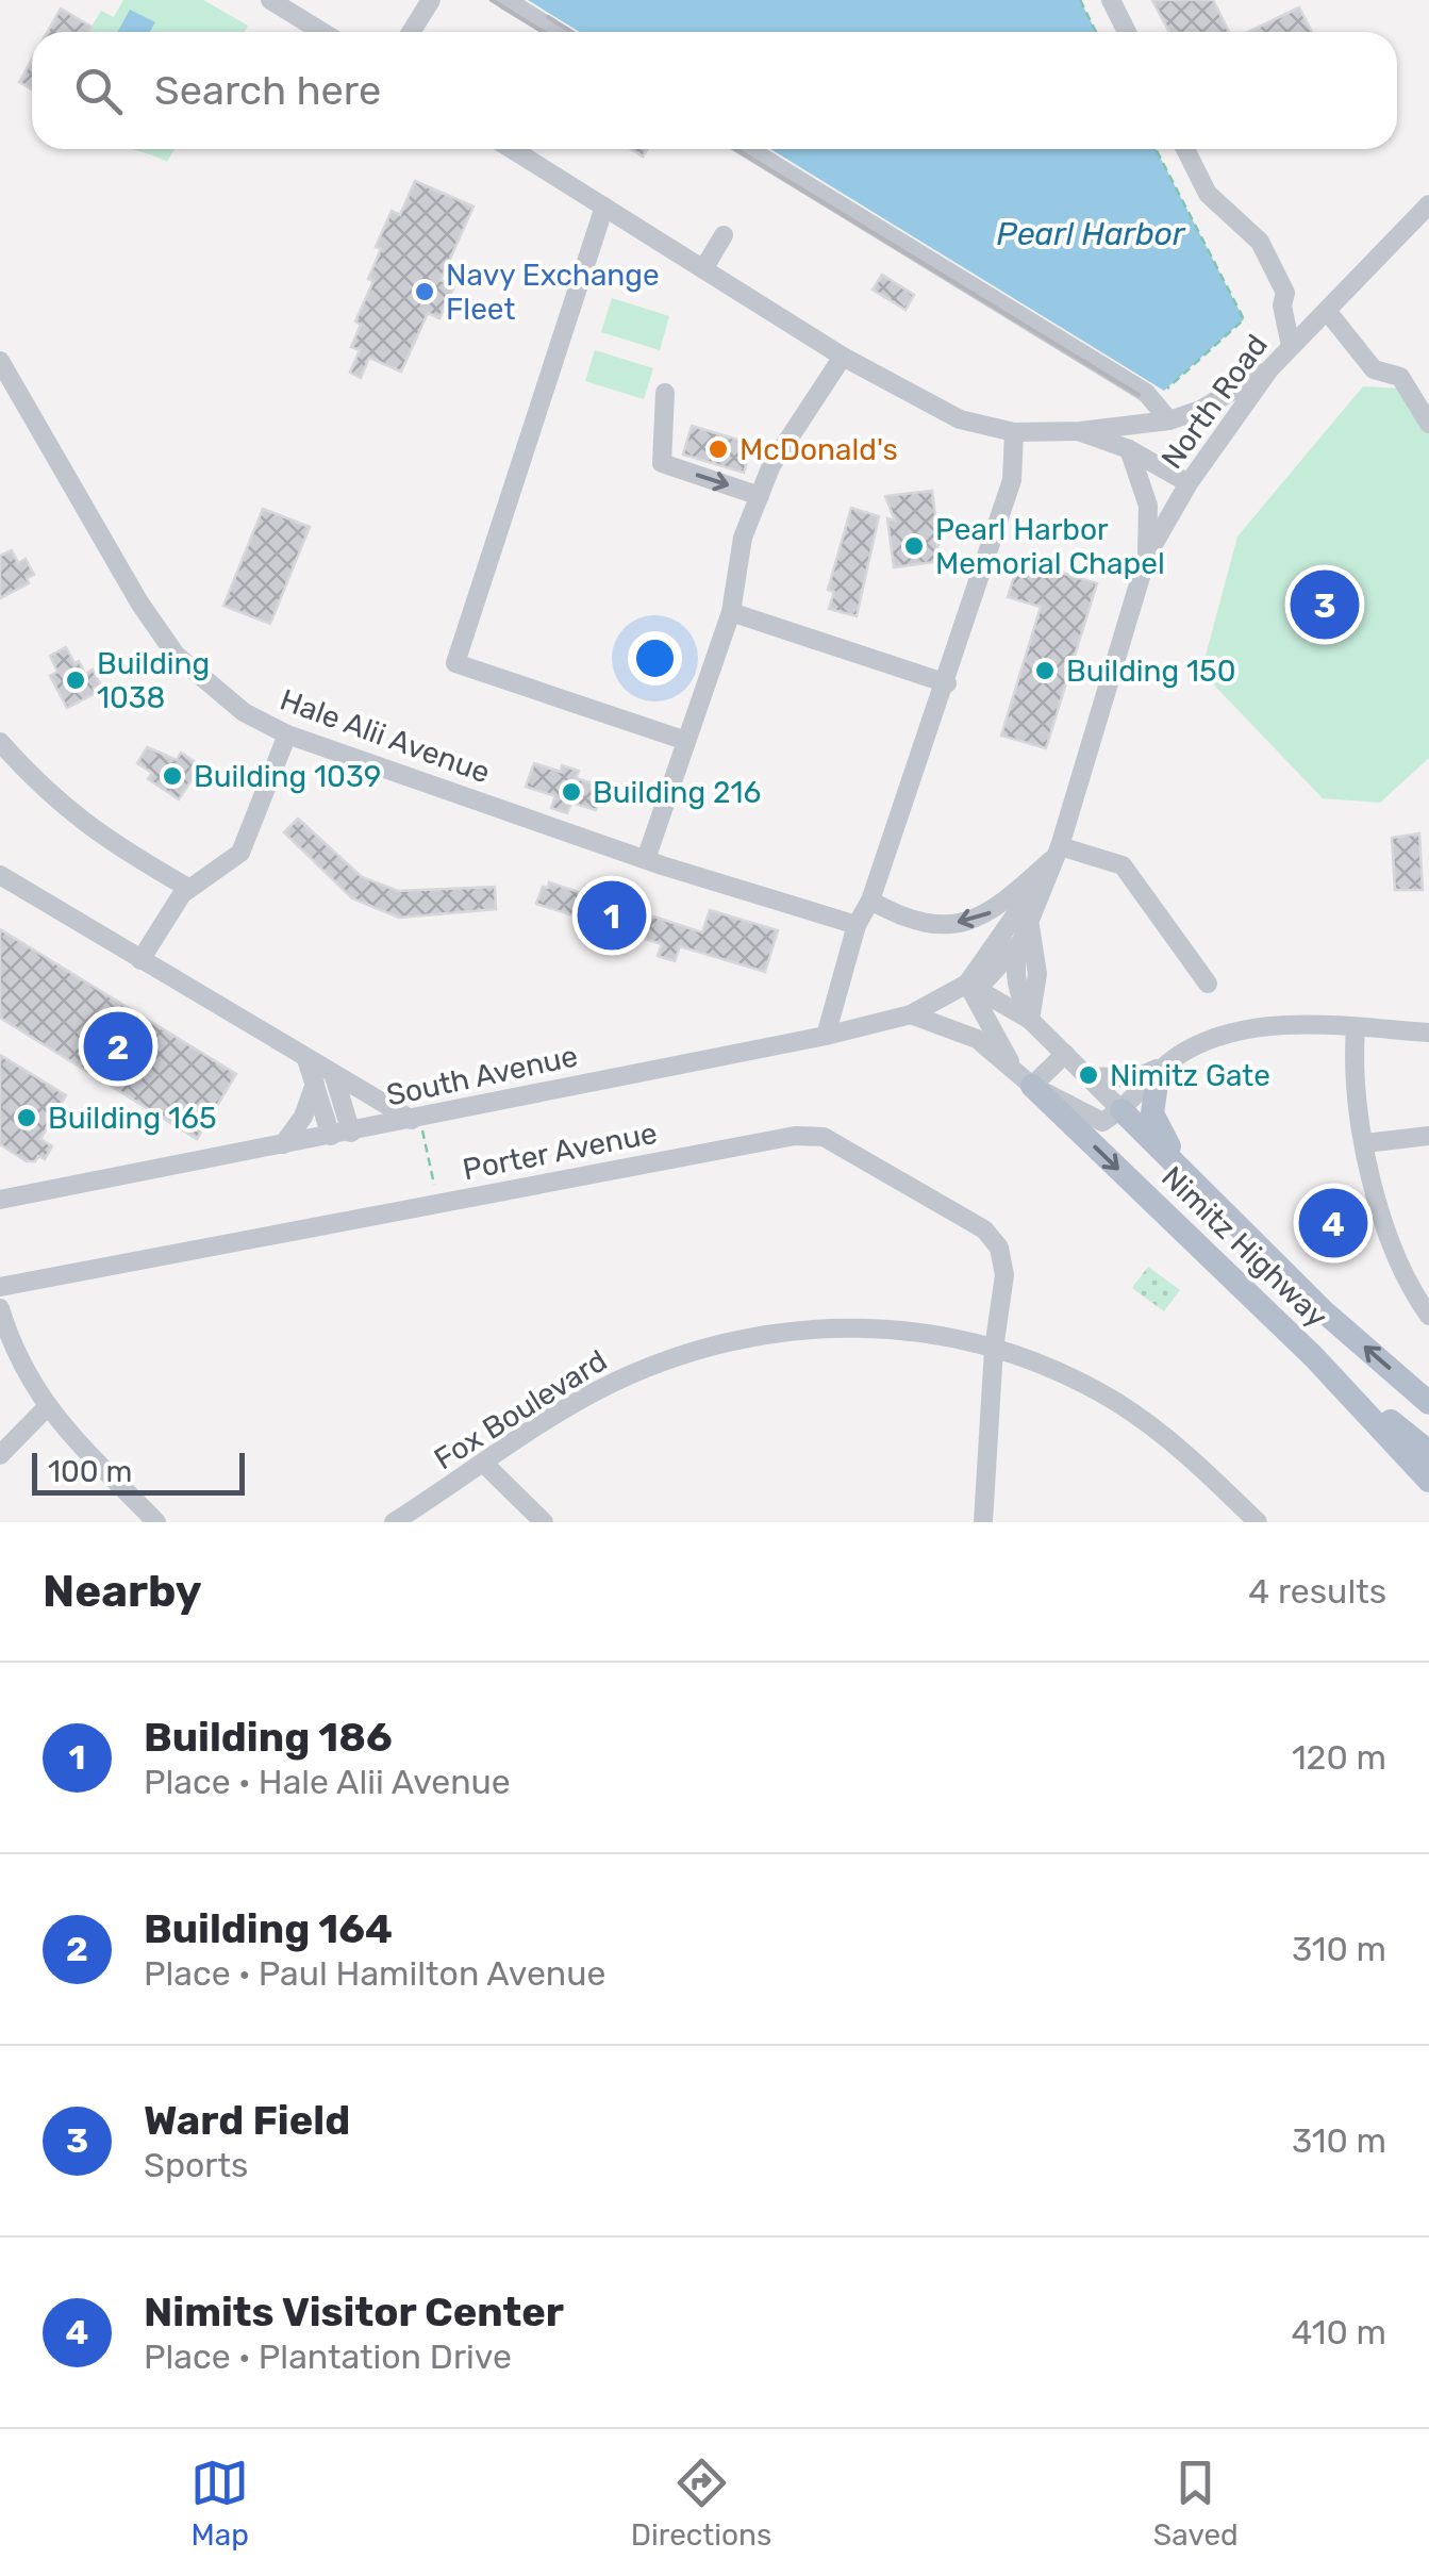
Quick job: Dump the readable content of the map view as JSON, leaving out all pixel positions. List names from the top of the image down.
{
  "streets": {
    "main road": ["Nimitz Highway"],
    "street": [
      "North Road",
      "Hale Alii Avenue",
      "South Avenue",
      "Porter Avenue",
      "Fox Boulevard"
    ]
  },
  "crossings": [
    ["North Road", "South Avenue"],
    ["Porter Avenue", "Fox Boulevard"]
  ],
  "water": ["Pearl Harbor"],
  "places": [
    "Navy Exchange Fleet",
    "McDonald's",
    "Pearl Harbor Memorial Chapel",
    "Building 150",
    "Building 1038",
    "Building 1039",
    "Building 216",
    "Nimitz Gate",
    "Building 165"
  ],
  "scale_bar": "100 m",
  "page": {
    "search": "Search here",
    "pins": [
      "3",
      "1",
      "2",
      "4"
    ],
    "scale": "100 m",
    "heading": ["Nearby", "4 results"],
    "list": [
      {
        "mark": "1",
        "name": "Building 186",
        "note": "Place · Hale Alii Avenue",
        "value": "120 m"
      },
      {
        "mark": "2",
        "name": "Building 164",
        "note": "Place · Paul Hamilton Avenue",
        "value": "310 m"
      },
      {
        "mark": "3",
        "name": "Ward Field",
        "note": "Sports",
        "value": "310 m"
      },
      {
        "mark": "4",
        "name": "Nimits Visitor Center",
        "note": "Place · Plantation Drive",
        "value": "410 m"
      }
    ],
    "nav": ["Map", "Directions", "Saved"]
  }
}
